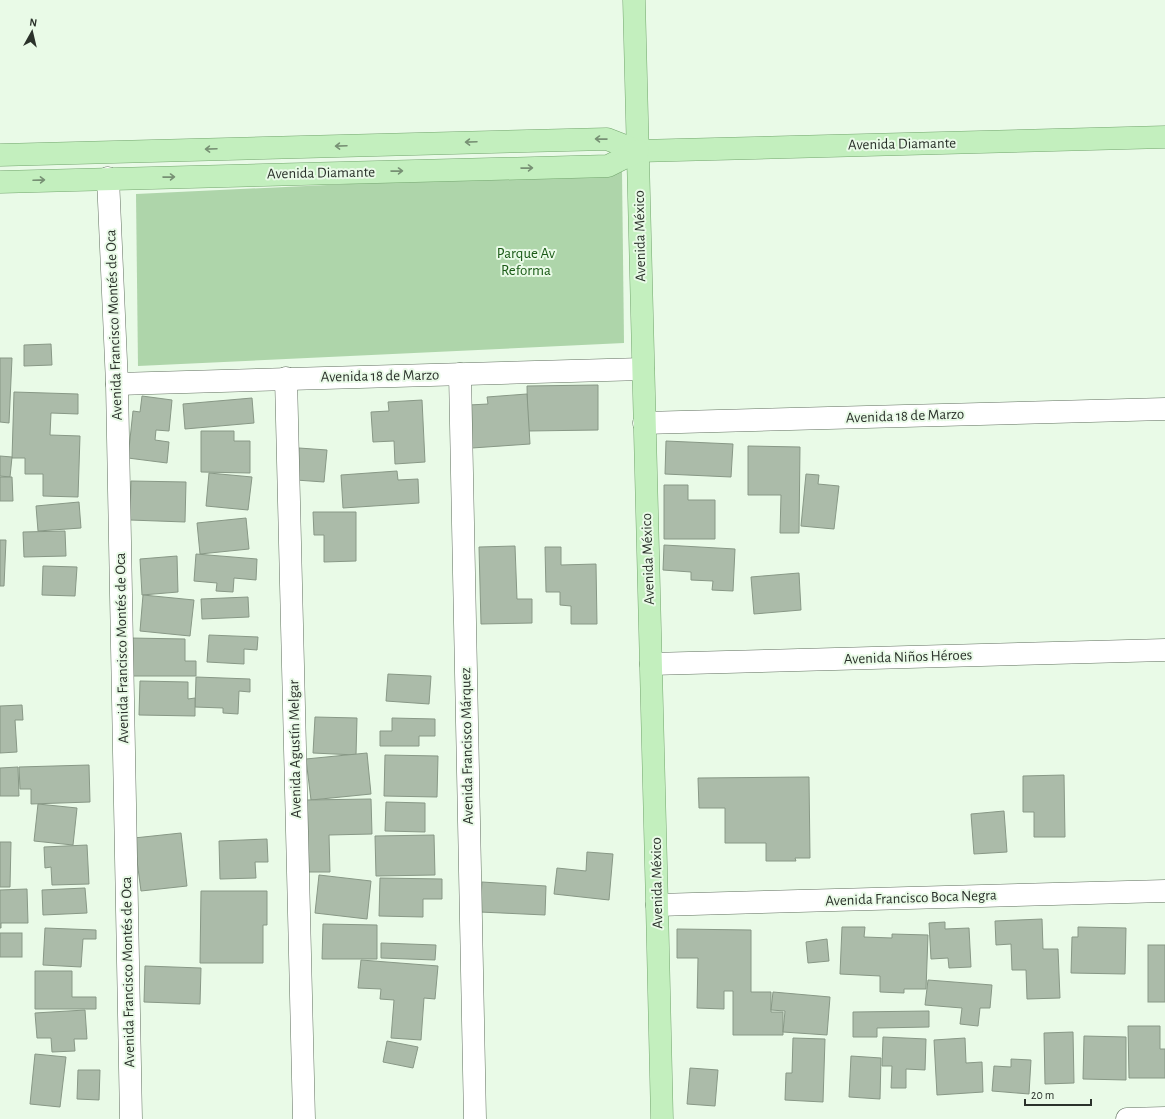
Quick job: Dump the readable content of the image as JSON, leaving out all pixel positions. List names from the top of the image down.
{
  "streets": {
    "main road": ["Avenida Diamante", "Avenida México"],
    "street": [
      "Avenida Francisco Montés de Oca",
      "Avenida 18 de Marzo",
      "Avenida Niños Héroes",
      "Avenida Francisco Márquez",
      "Avenida Agustín Melgar",
      "Avenida Francisco Boca Negra"
    ]
  },
  "crossings": [
    ["Avenida Diamante", "Avenida México"],
    ["Avenida Diamante", "Avenida Francisco Montés de Oca"],
    ["Avenida México", "Avenida 18 de Marzo"],
    ["Avenida México", "Avenida Niños Héroes"],
    ["Avenida México", "Avenida Francisco Boca Negra"],
    ["Avenida Francisco Montés de Oca", "Avenida 18 de Marzo"],
    ["Avenida 18 de Marzo", "Avenida Francisco Márquez"],
    ["Avenida 18 de Marzo", "Avenida Agustín Melgar"]
  ],
  "parks": ["Parque Av Reforma"],
  "scale_bar": "20 m",
  "north": "top"
}
